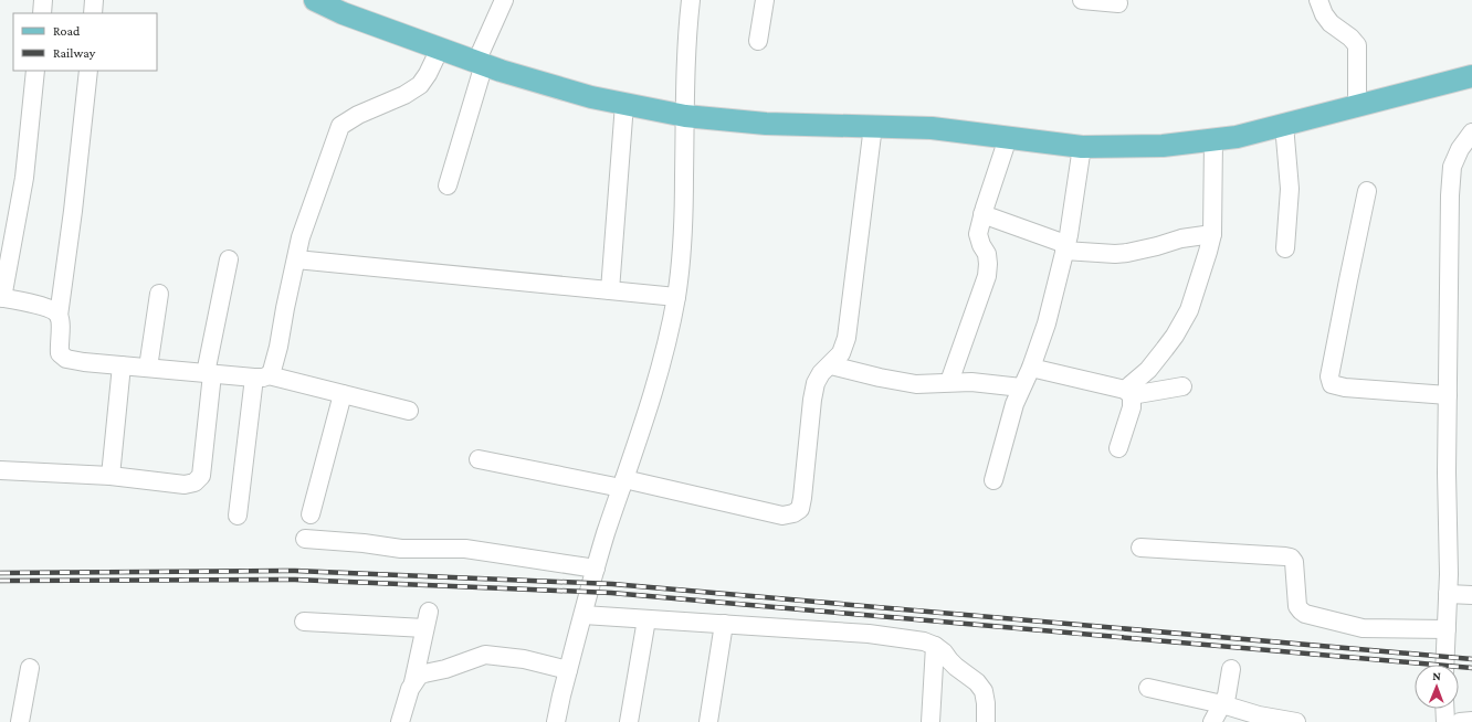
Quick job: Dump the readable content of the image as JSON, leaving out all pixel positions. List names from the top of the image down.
{
  "legend": ["Road", "Railway"],
  "north": "top"
}
